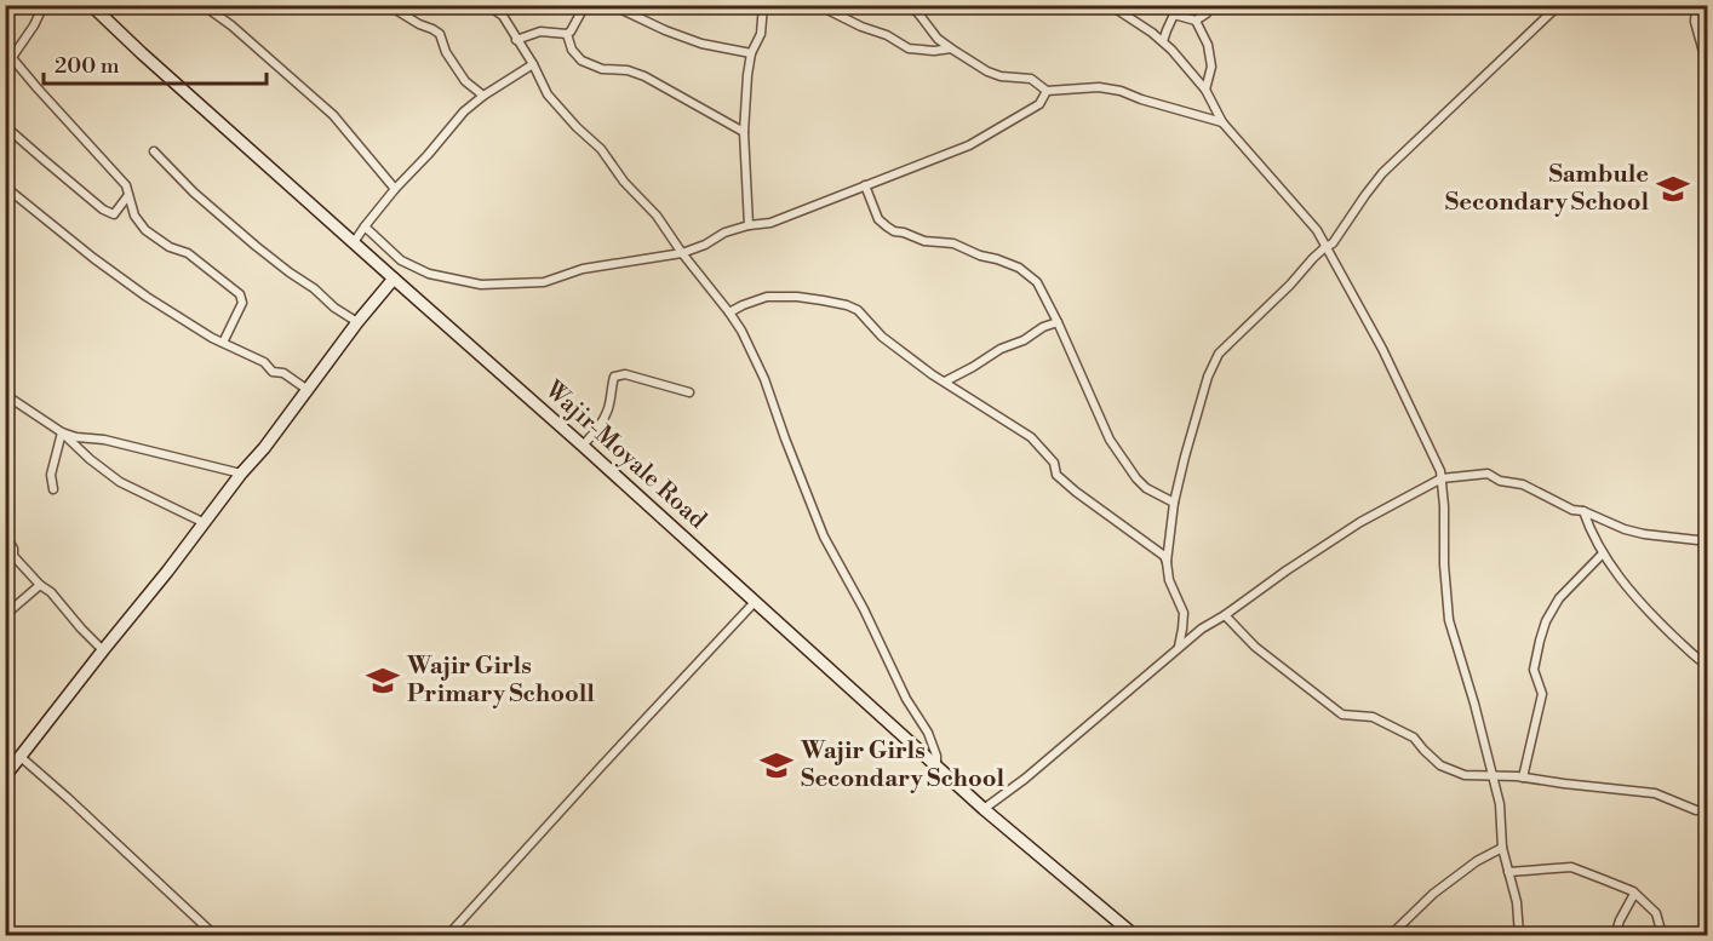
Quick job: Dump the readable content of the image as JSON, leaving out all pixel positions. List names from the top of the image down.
{
  "streets": {
    "main road": ["Wajir-Moyale Road"]
  },
  "places": {
    "school or university": ["Sambule Secondary School", "Wajir Girls Primary Schooll", "Wajir Girls Secondary School"]
  },
  "scale_bar": "200 m"
}
